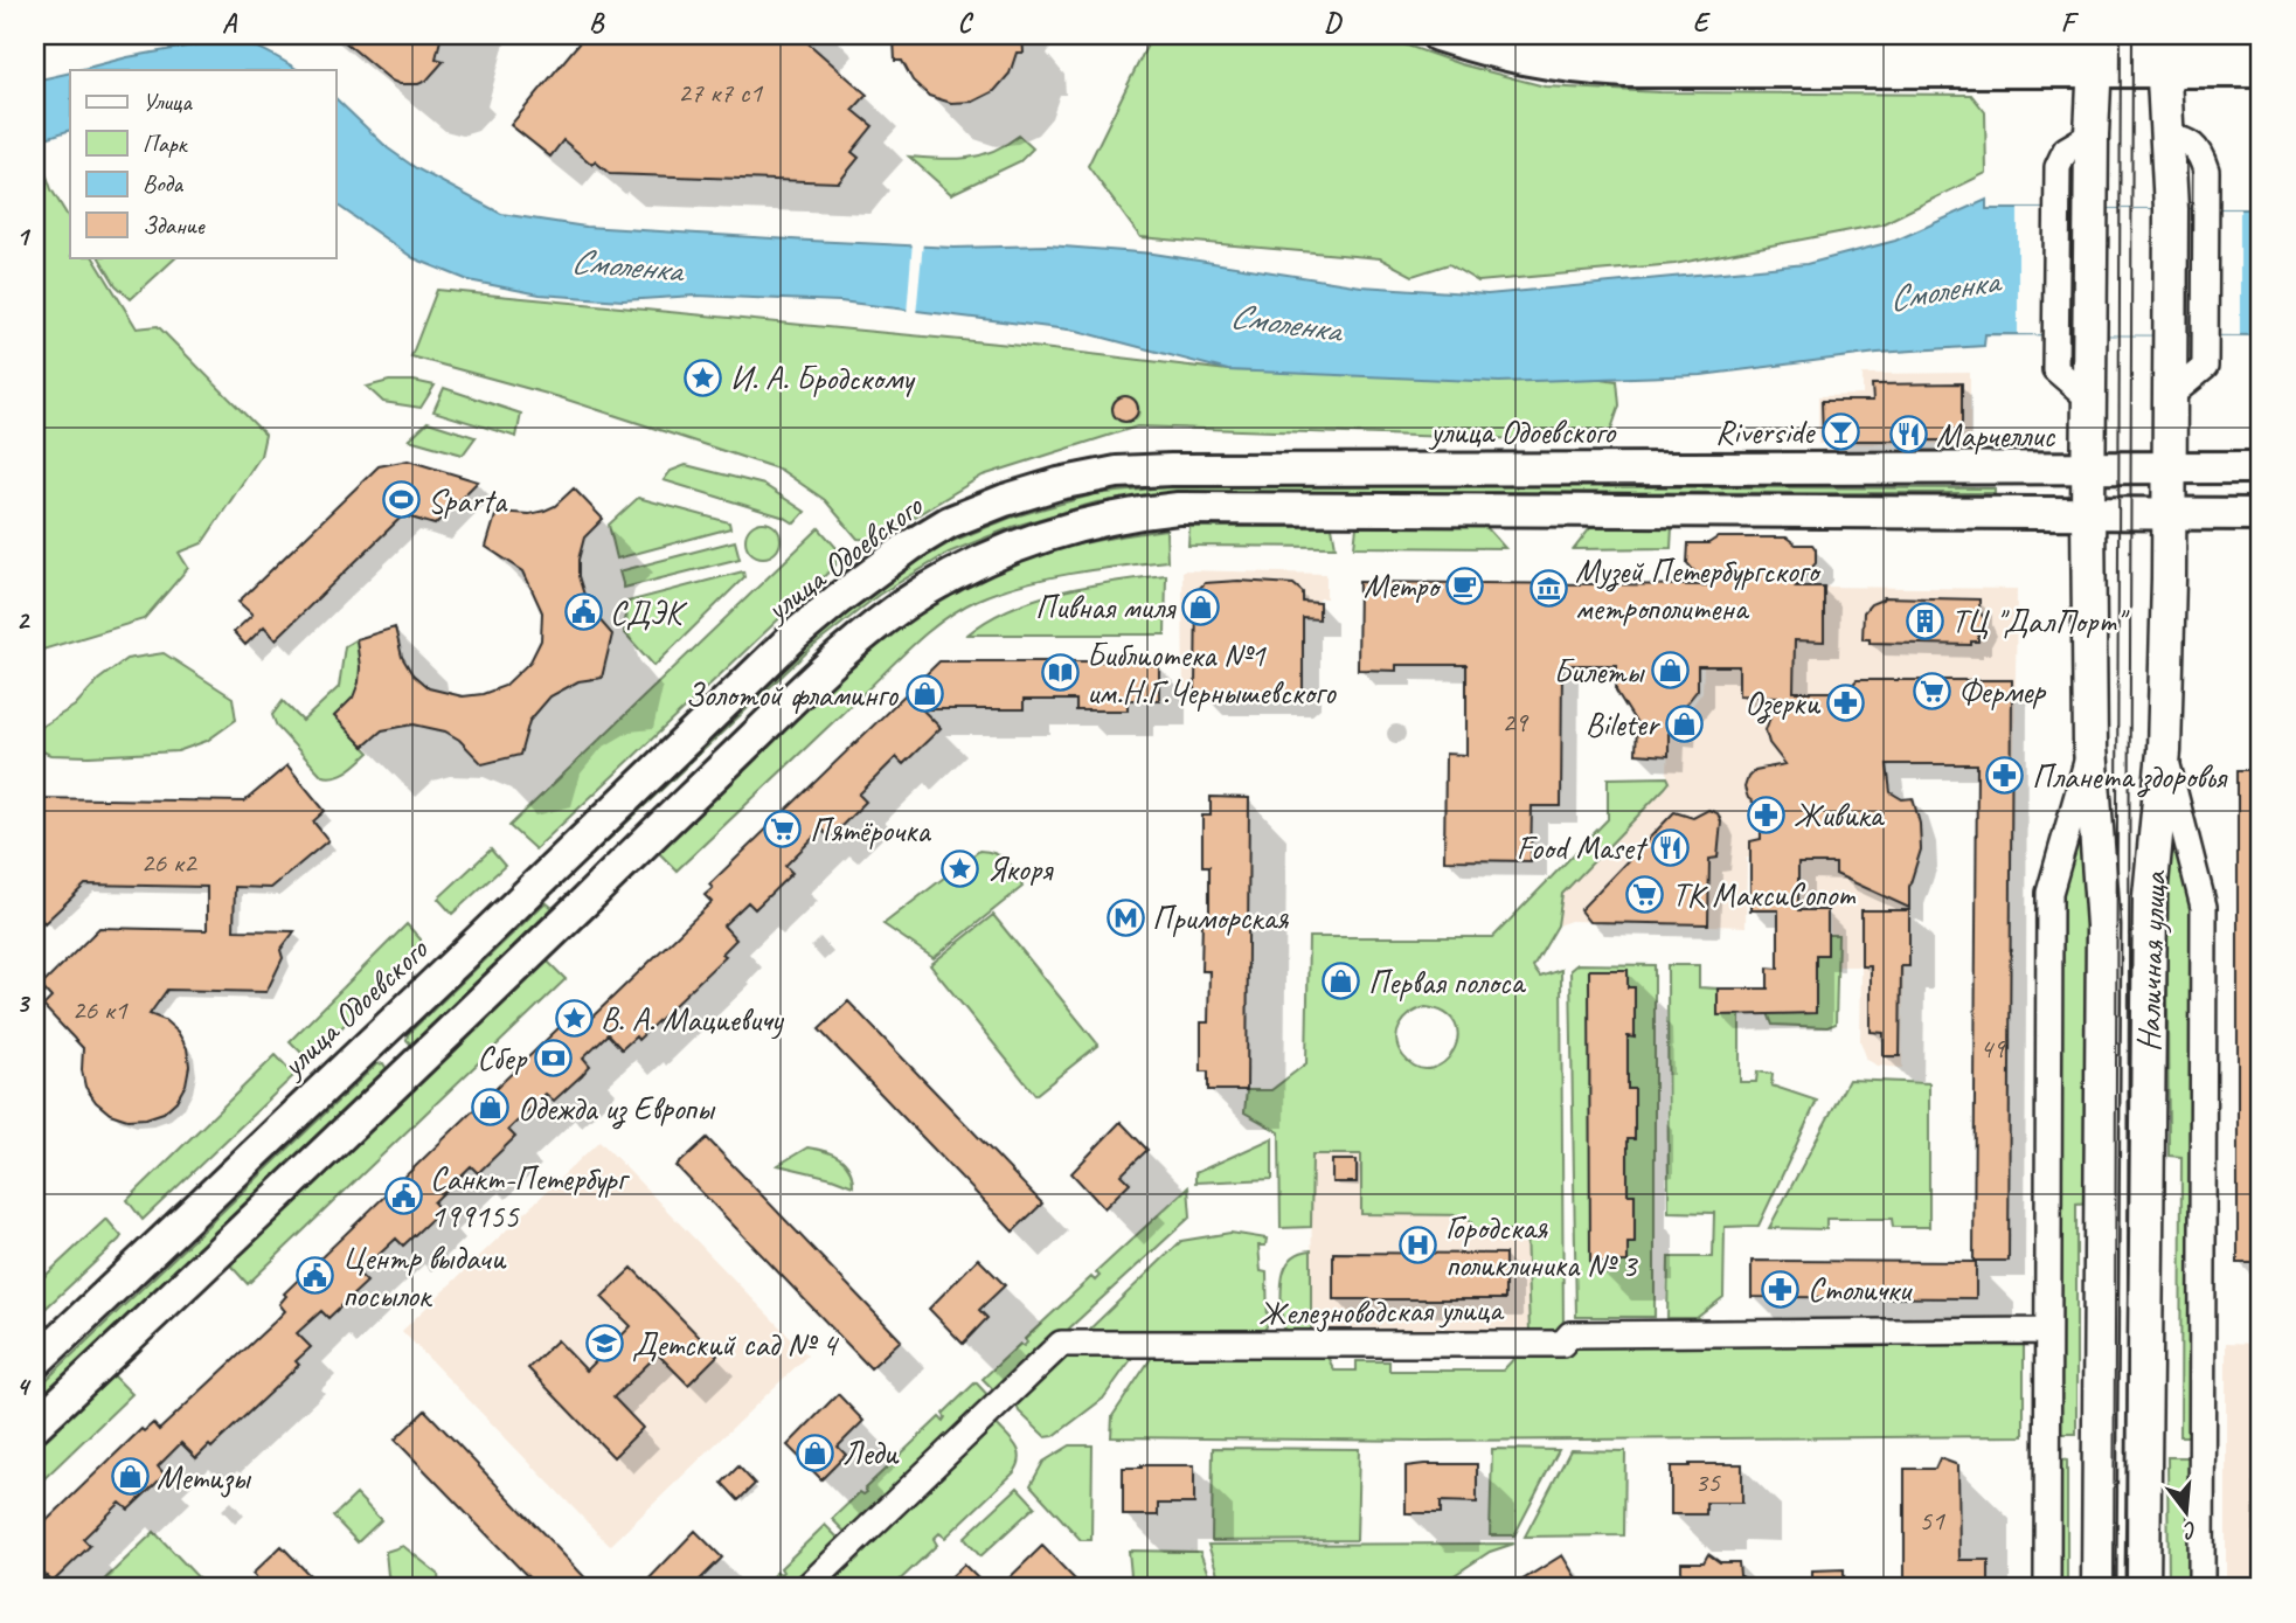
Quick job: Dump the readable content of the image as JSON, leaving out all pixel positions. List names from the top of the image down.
{
  "streets": {
    "main road": ["Наличная улица"],
    "street": ["улица Одоевского", "Железноводская улица"]
  },
  "crossings": [
    ["улица Одоевского", "Наличная улица"]
  ],
  "water": ["Смоленка"],
  "places": {
    "place": ["И. А. Бродскому", "Якоря", "В. А. Мациевичу"],
    "bar": ["Riverside"],
    "restaurant": ["Марчеллис", "Food Maset"],
    "sports": ["Sparta"],
    "cafe": ["Метро"],
    "museum": ["Музей Петербургского метрополитена"],
    "shop": [
      "Пивная миля",
      "Билеты",
      "Золотой фламинго",
      "Bileter",
      "Первая полоса",
      "Одежда из Европы",
      "Леди",
      "Метизы"
    ],
    "public building": ["СДЭК", "Санкт-Петербург 199155", "Центр выдачи посылок"],
    "building": ["ТЦ \"ДалПорт\""],
    "library": ["Библиотека №1 им.Н.Г.Чернышевского"],
    "supermarket": ["Фермер", "Пятёрочка", "ТК МаксиСопот"],
    "pharmacy": [
      "Озерки",
      "Планета здоровья",
      "Живика",
      "Столички"
    ],
    "metro station": ["Приморская"],
    "bank": ["Сбер"],
    "hospital": ["Городская поликлиника № 3"],
    "school or university": ["Детский сад № 4"]
  },
  "house_numbers": [
    "27 к7 с1",
    "29",
    "26 к2",
    "26 к1",
    "49",
    "35",
    "51"
  ],
  "legend": [
    "Улица",
    "Парк",
    "Вода",
    "Здание"
  ],
  "north": "bottom",
  "grid": {
    "columns": [
      "A",
      "B",
      "C",
      "D",
      "E",
      "F"
    ],
    "rows": [
      "1",
      "2",
      "3",
      "4"
    ]
  }
}
